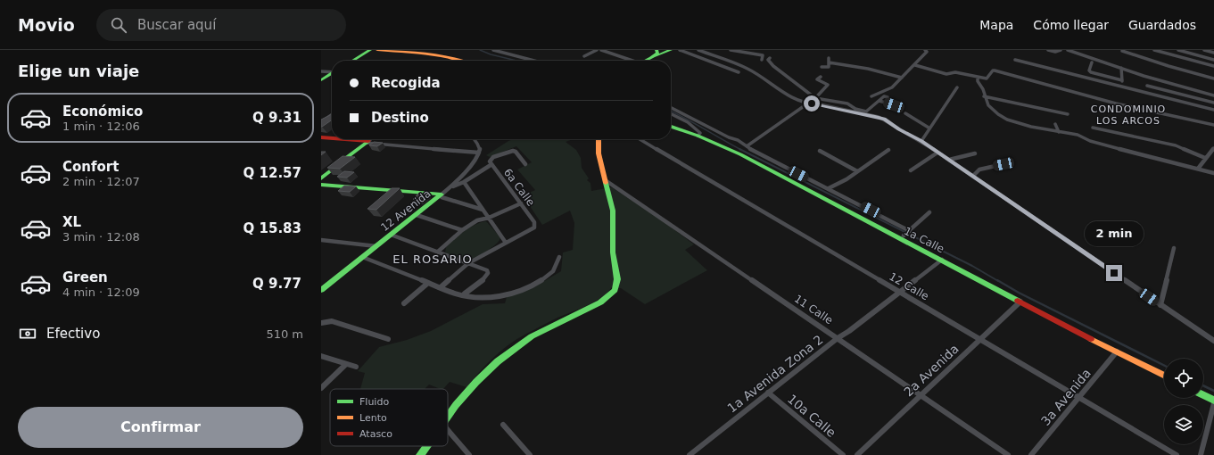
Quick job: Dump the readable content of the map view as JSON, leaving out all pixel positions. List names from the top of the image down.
{
  "streets": {
    "street": [
      "6a Calle",
      "12 Avenida",
      "1a Calle",
      "12 Calle",
      "11 Calle",
      "2a Avenida",
      "1a Avenida Zona 2",
      "3a Avenida",
      "10a Calle"
    ]
  },
  "crossings": [
    ["1a Calle", "2a Avenida"],
    ["1a Calle", "1a Avenida Zona 2"],
    ["1a Calle", "3a Avenida"],
    ["12 Calle", "2a Avenida"],
    ["12 Calle", "1a Avenida Zona 2"],
    ["12 Calle", "3a Avenida"],
    ["11 Calle", "2a Avenida"],
    ["11 Calle", "1a Avenida Zona 2"],
    ["1a Avenida Zona 2", "10a Calle"]
  ],
  "districts": ["CONDOMINIO LOS ARCOS", "EL ROSARIO"],
  "legend": ["Fluido", "Lento", "Atasco"],
  "page": {
    "header": "Movio",
    "search": "Buscar aquí",
    "nav": ["Mapa", "Cómo llegar", "Guardados"],
    "heading": "Elige un viaje",
    "banner": ["Recogida", "Destino"],
    "list": [
      {
        "name": "Económico",
        "note": "1 min · 12:06",
        "value": "Q 9.31"
      },
      {
        "name": "Confort",
        "note": "2 min · 12:07",
        "value": "Q 12.57"
      },
      {
        "name": "XL",
        "note": "3 min · 12:08",
        "value": "Q 15.83"
      },
      {
        "name": "Green",
        "note": "4 min · 12:09",
        "value": "Q 9.77"
      }
    ],
    "bubble": "2 min",
    "pay": ["Efectivo", "510 m"],
    "buttons": "Confirmar"
  }
}
